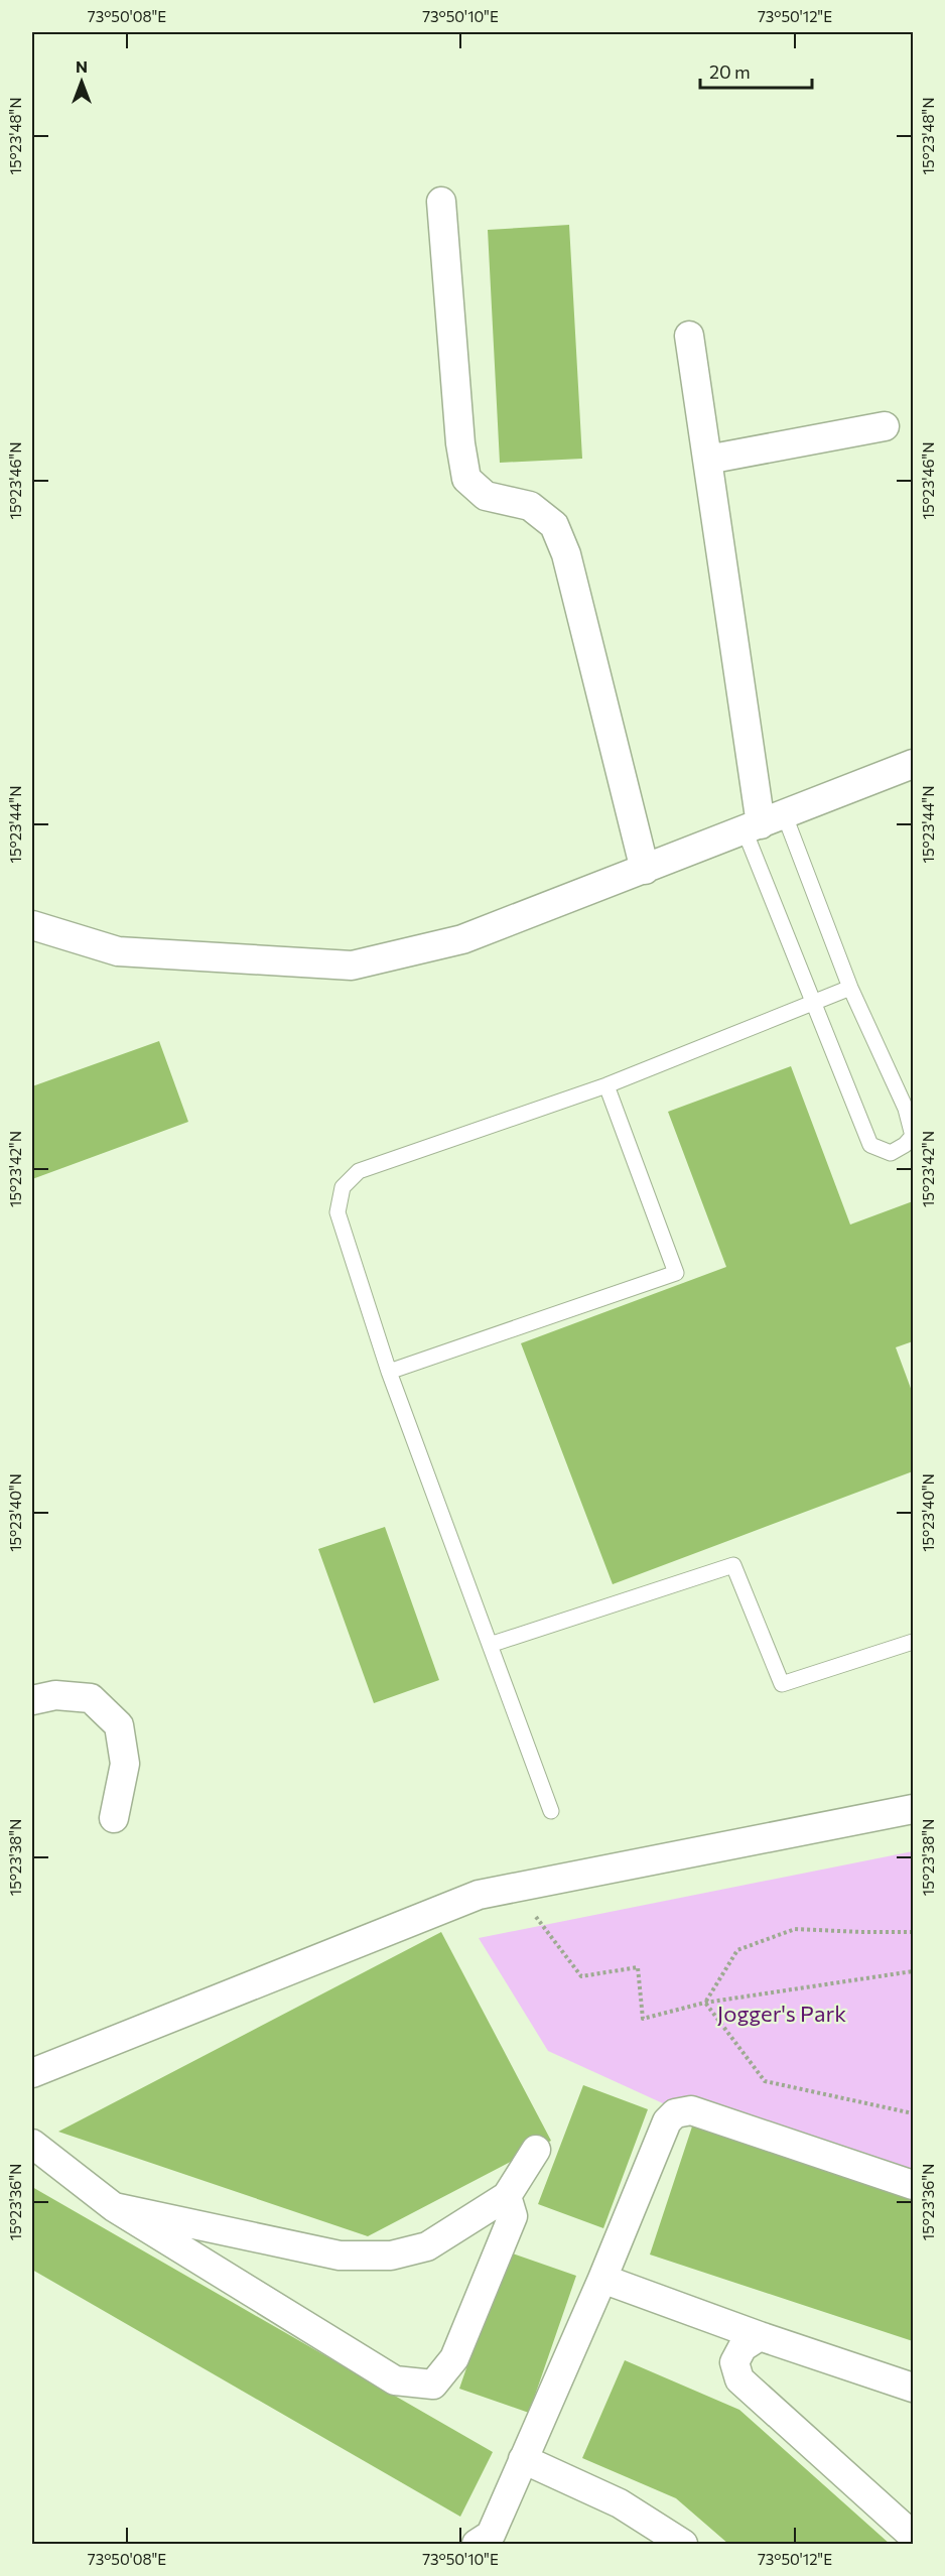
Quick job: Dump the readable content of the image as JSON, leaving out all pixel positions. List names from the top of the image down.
{
  "parks": ["Jogger's Park"],
  "scale_bar": "20 m",
  "north": "top",
  "coordinates": [
    "73°50'08\"E",
    "73°50'10\"E",
    "73°50'12\"E",
    "15°23'48\"N",
    "15°23'46\"N",
    "15°23'44\"N",
    "15°23'42\"N",
    "15°23'40\"N",
    "15°23'38\"N",
    "15°23'36\"N"
  ]
}
